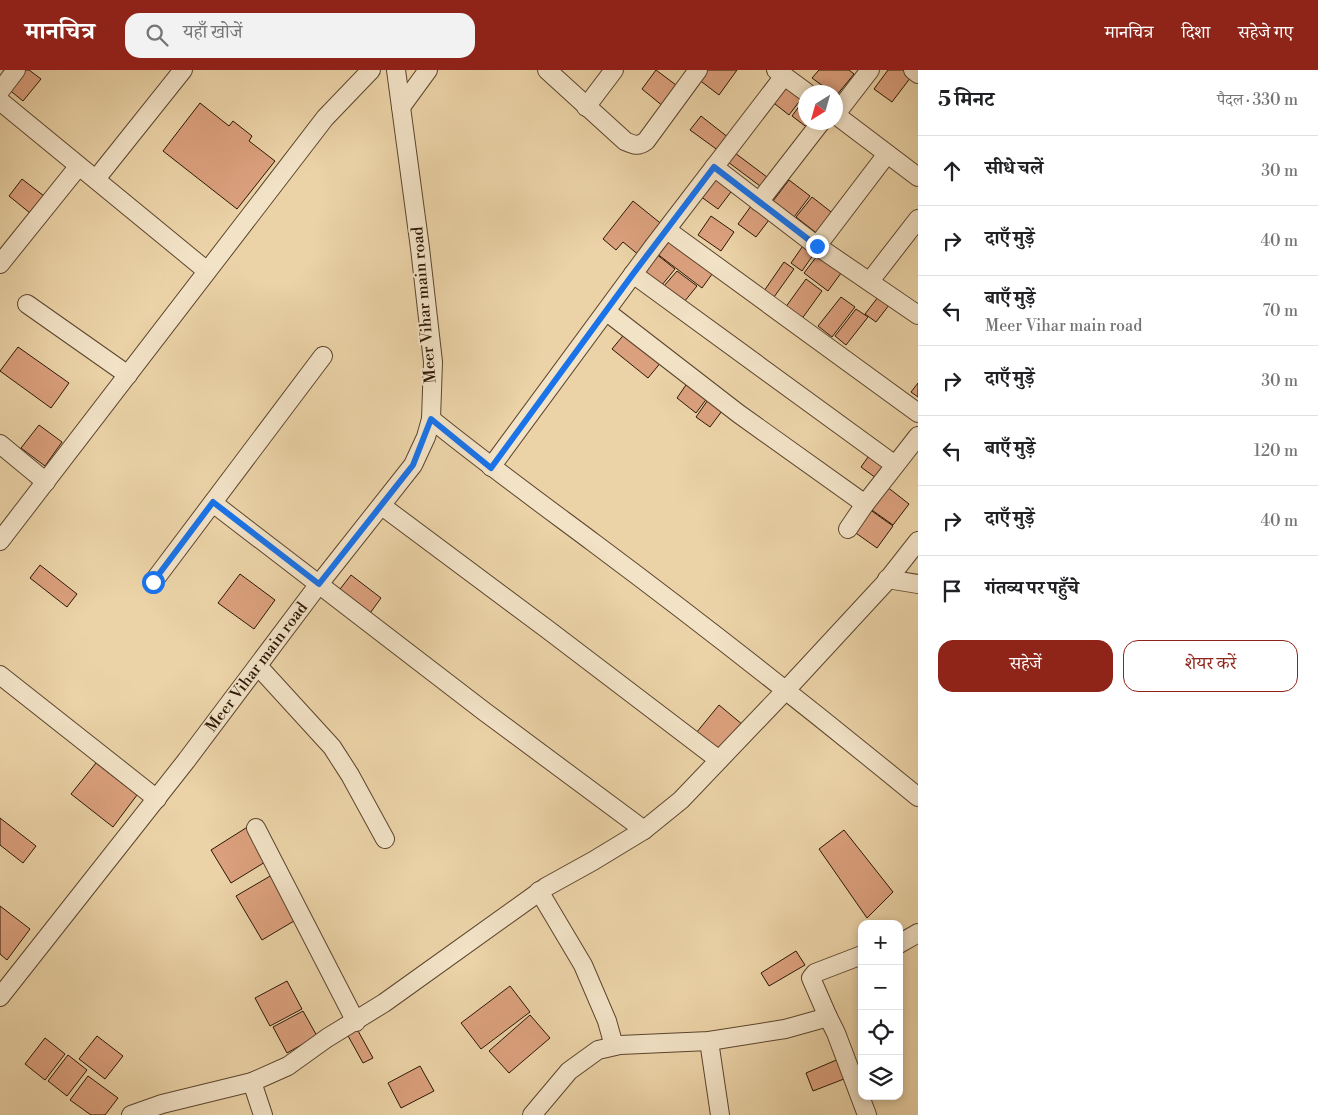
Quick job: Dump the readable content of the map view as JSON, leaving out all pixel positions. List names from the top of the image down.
{
  "streets": {
    "street": ["Meer Vihar main road"]
  },
  "north": "bottom left",
  "page": {
    "header": "मानचित्र",
    "search": "यहाँ खोजें",
    "nav": ["मानचित्र", "दिशा", "सहेजे गए"],
    "heading": ["5 मिनट", "पैदल · 330 m"],
    "list": [
      ["सीधे चलें", "30 m"],
      ["दाएँ मुड़ें", "40 m"],
      ["बाएँ मुड़ें", "Meer Vihar main road", "70 m"],
      ["दाएँ मुड़ें", "30 m"],
      ["बाएँ मुड़ें", "120 m"],
      ["दाएँ मुड़ें", "40 m"],
      "गंतव्य पर पहुँचे"
    ],
    "buttons": ["सहेजें", "शेयर करें"],
    "map_buttons": ["+", "−"]
  }
}
